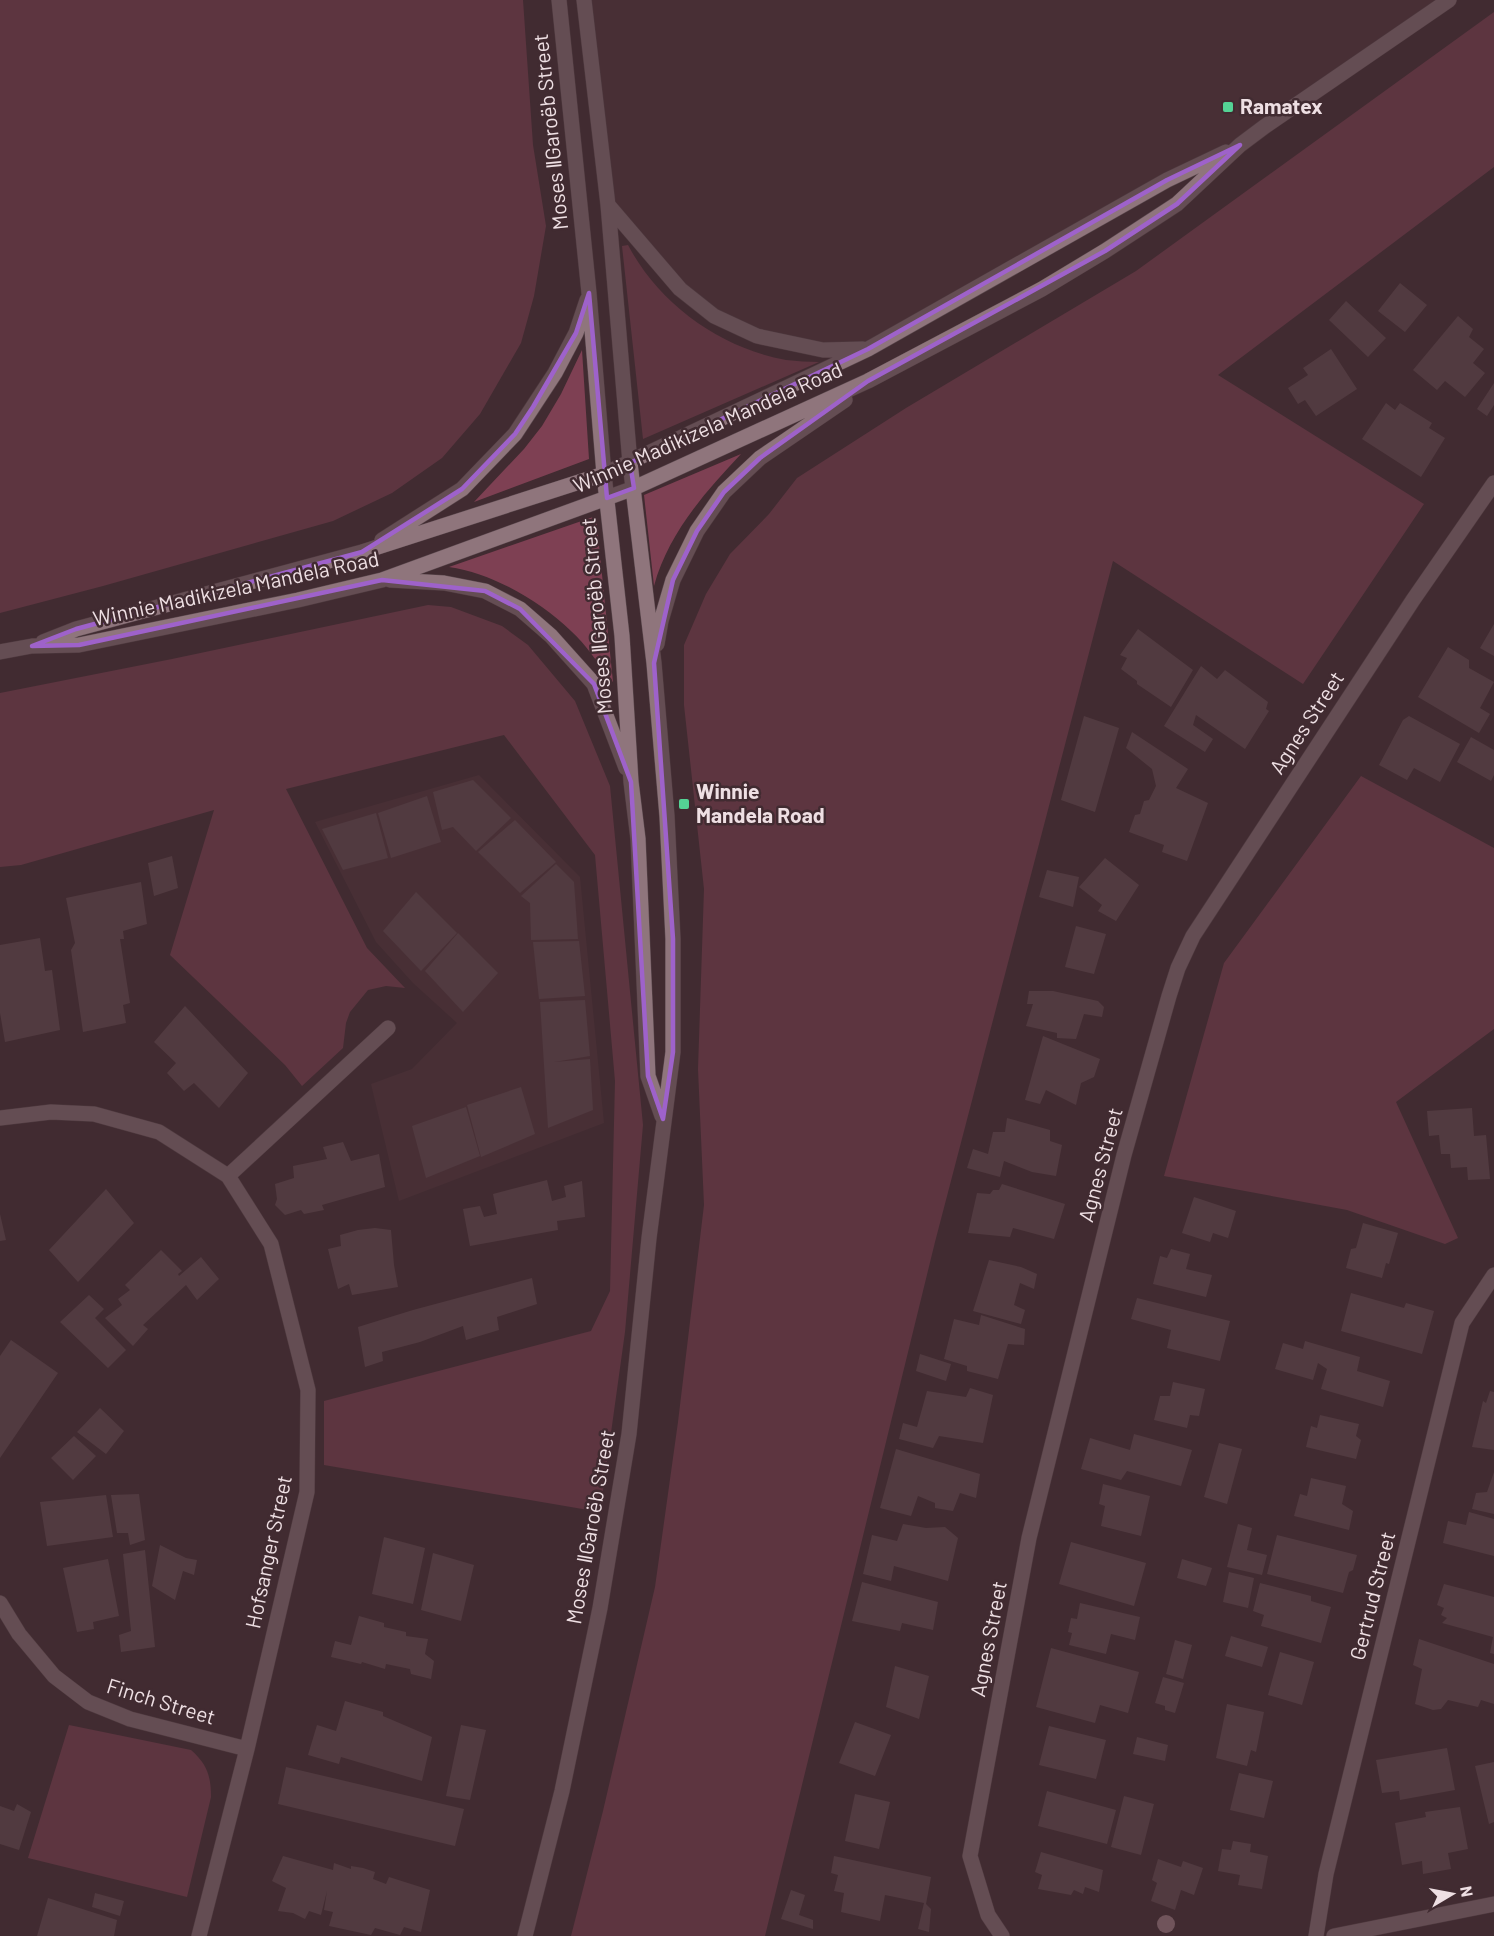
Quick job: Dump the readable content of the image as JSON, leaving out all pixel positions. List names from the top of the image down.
{
  "streets": {
    "main road": [
      "Moses ǁGaroëb Street",
      "Winnie Madikizela Mandela Road",
      "Agnes Street",
      "Hofsanger Street",
      "Gertrud Street",
      "Finch Street"
    ]
  },
  "crossings": [
    ["Moses ǁGaroëb Street", "Winnie Madikizela Mandela Road"],
    ["Hofsanger Street", "Finch Street"]
  ],
  "places": {
    "transit": ["Ramatex", "Winnie Mandela Road"]
  },
  "north": "right"
}
